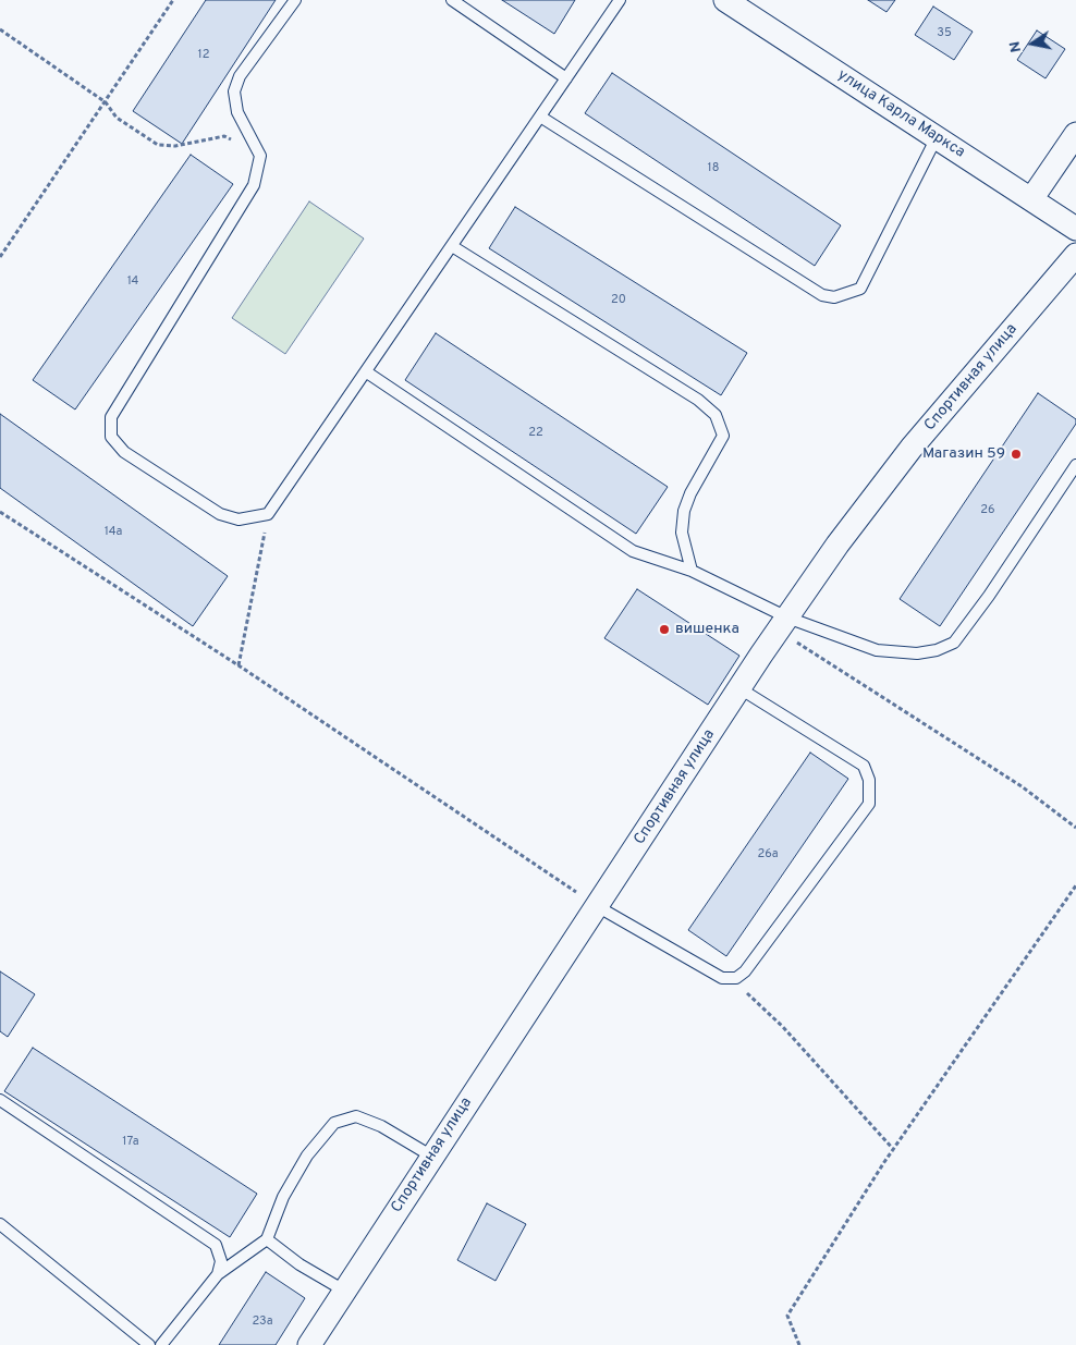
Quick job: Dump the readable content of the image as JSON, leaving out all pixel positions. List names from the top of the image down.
{
  "streets": {
    "street": ["улица Карла Маркса", "Спортивная улица"]
  },
  "places": ["Магазин 59", "вишенка"],
  "house_numbers": [
    "35",
    "12",
    "18",
    "14",
    "20",
    "22",
    "26",
    "14а",
    "26а",
    "17а",
    "23а"
  ],
  "north": "left"
}
